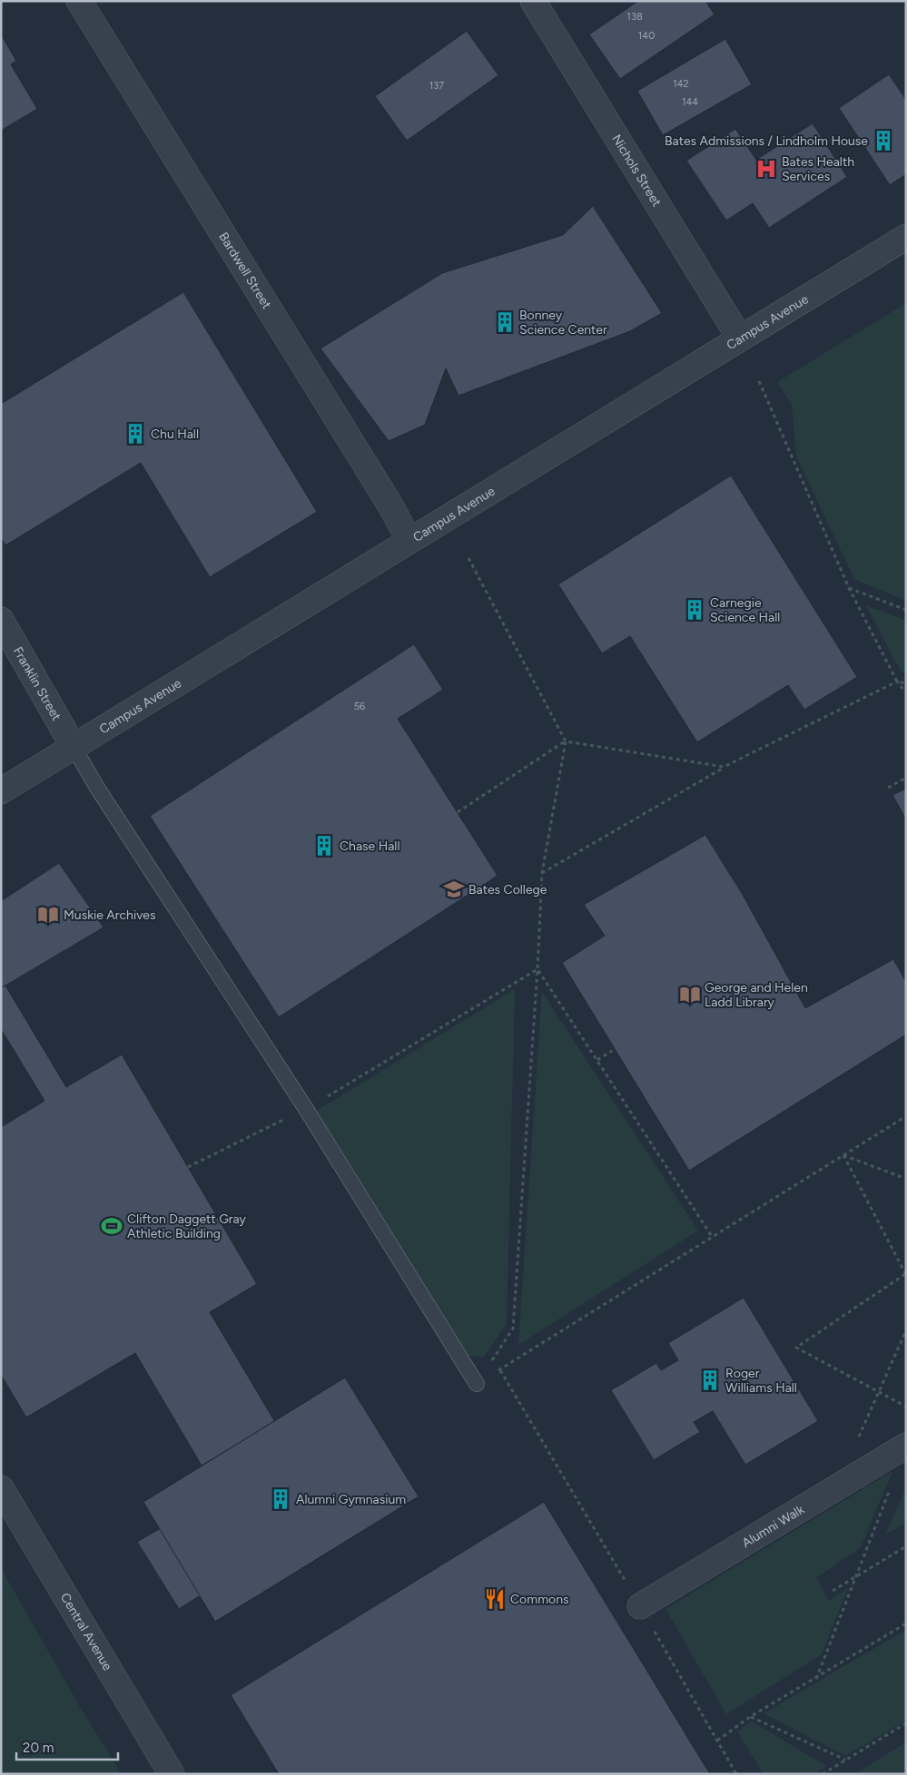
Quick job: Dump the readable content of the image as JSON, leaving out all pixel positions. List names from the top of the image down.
{
  "streets": {
    "street": [
      "Nichols Street",
      "Bardwell Street",
      "Campus Avenue",
      "Franklin Street",
      "Alumni Walk",
      "Central Avenue"
    ]
  },
  "crossings": [
    ["Nichols Street", "Campus Avenue"],
    ["Bardwell Street", "Campus Avenue"],
    ["Campus Avenue", "Franklin Street"]
  ],
  "places": {
    "building": [
      "Bates Admissions / Lindholm House",
      "Bonney Science Center",
      "Chu Hall",
      "Carnegie Science Hall",
      "Chase Hall",
      "Roger Williams Hall",
      "Alumni Gymnasium"
    ],
    "hospital": ["Bates Health Services"],
    "school or university": ["Bates College"],
    "library": ["Muskie Archives", "George and Helen Ladd Library"],
    "sports": ["Clifton Daggett Gray Athletic Building"],
    "restaurant": ["Commons"]
  },
  "house_numbers": [
    "138",
    "140",
    "142",
    "137",
    "144",
    "56"
  ],
  "scale_bar": "20 m"
}
